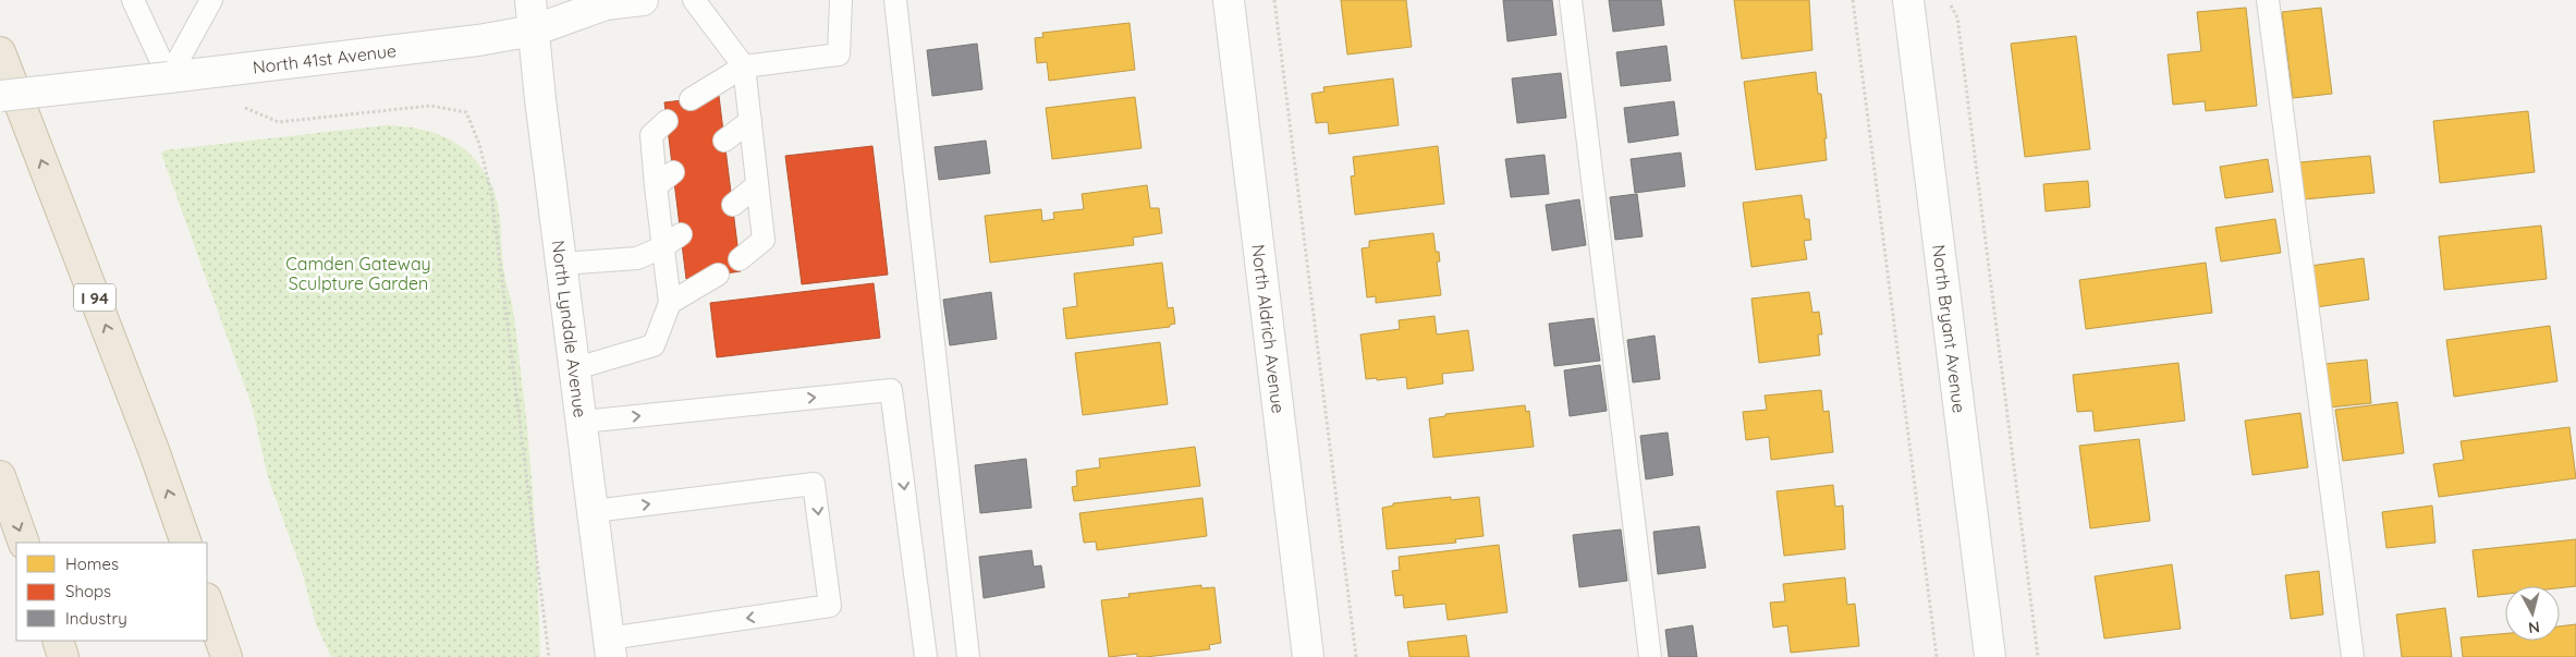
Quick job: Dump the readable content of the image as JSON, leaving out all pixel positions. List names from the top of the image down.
{
  "streets": {
    "highway": ["I 94"],
    "street": [
      "North 41st Avenue",
      "North Aldrich Avenue",
      "North Bryant Avenue",
      "North Lyndale Avenue"
    ]
  },
  "crossings": [
    ["North 41st Avenue", "North Lyndale Avenue"]
  ],
  "parks": ["Camden Gateway Sculpture Garden"],
  "legend": ["Homes", "Shops", "Industry"],
  "north": "bottom"
}
